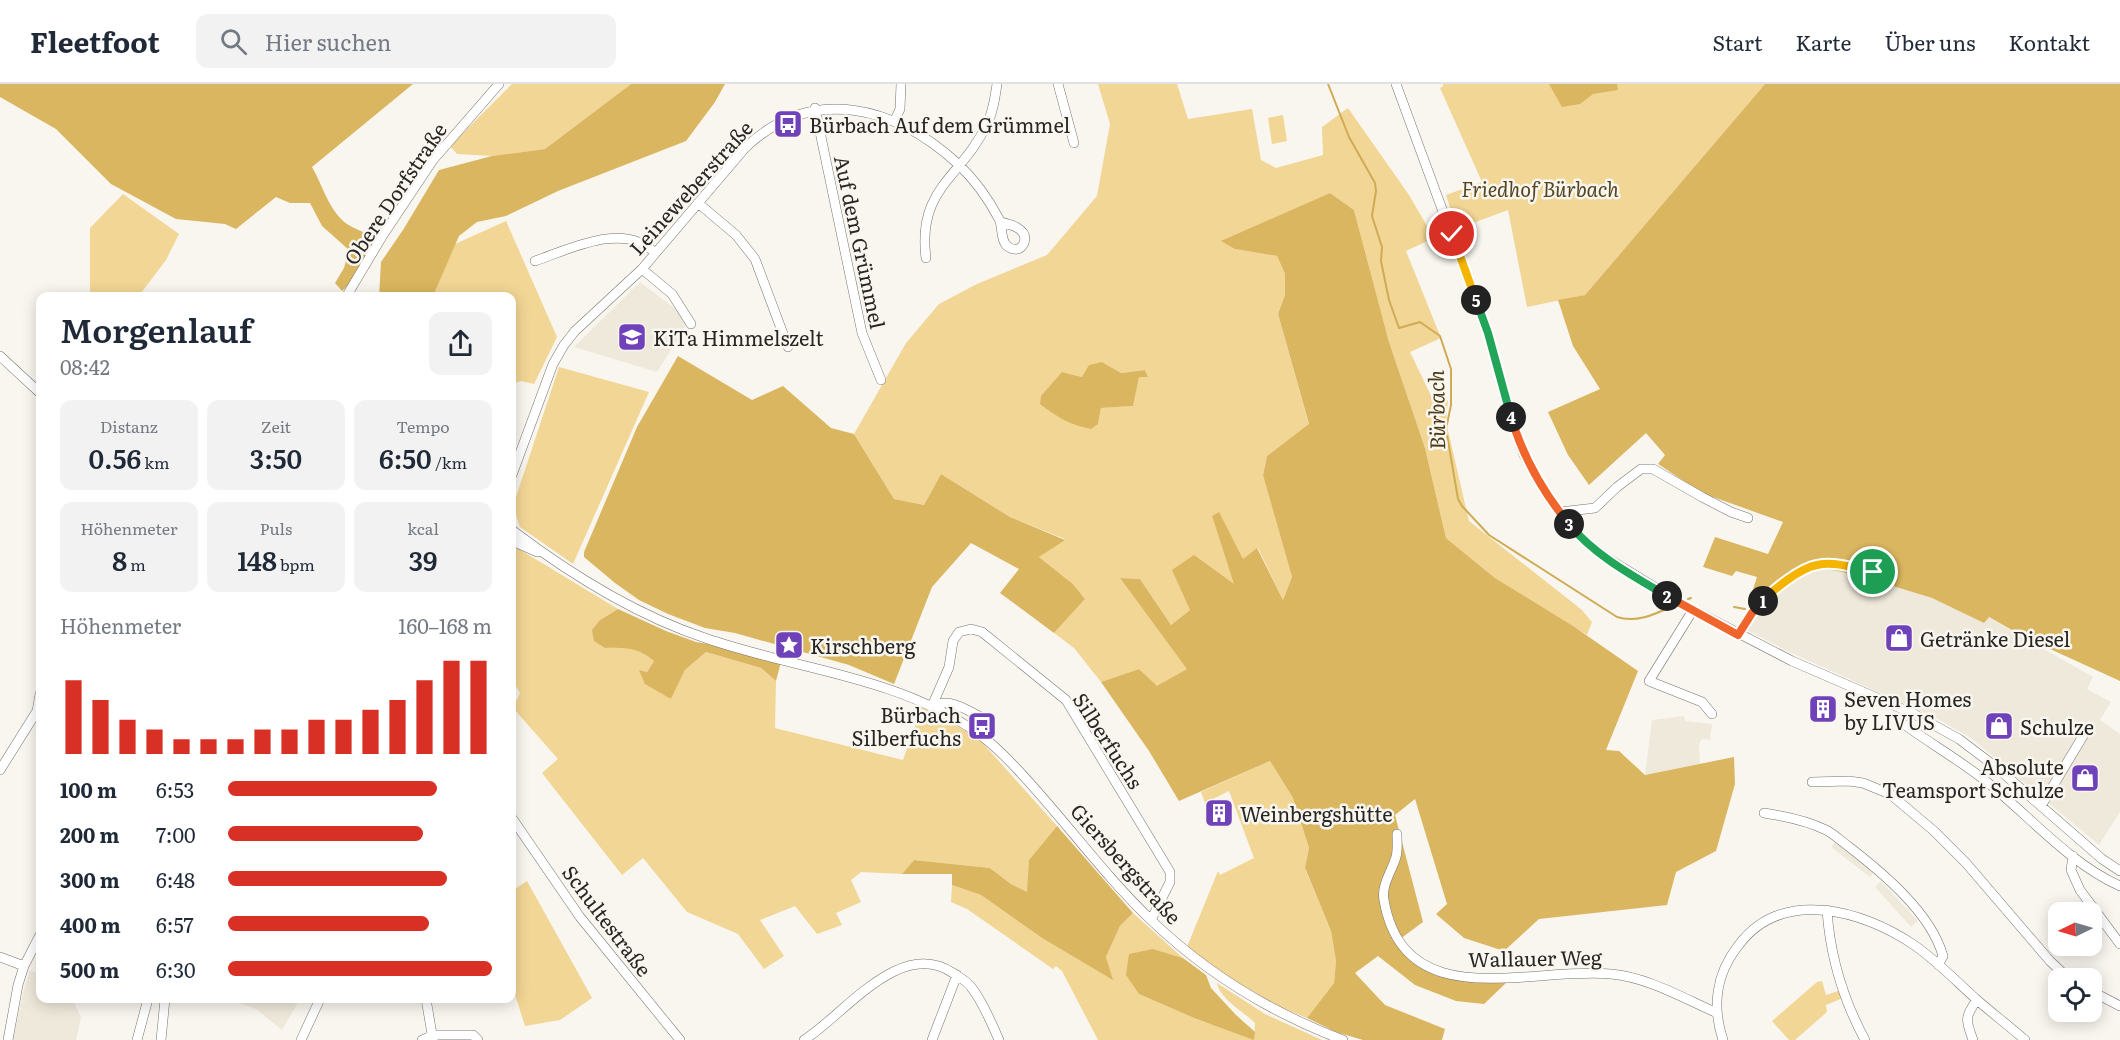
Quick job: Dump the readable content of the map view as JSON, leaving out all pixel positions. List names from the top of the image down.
{
  "streets": {
    "street": [
      "Leineweberstraße",
      "Obere Dorfstraße",
      "Auf dem Grümmel",
      "Silberfuchs",
      "Giersbergstraße",
      "Schultestraße",
      "Wallauer Weg"
    ]
  },
  "crossings": [
    ["Leineweberstraße", "Auf dem Grümmel"],
    ["Silberfuchs", "Giersbergstraße"]
  ],
  "water": ["Bürbach"],
  "parks": ["Friedhof Bürbach"],
  "places": {
    "bus stop": ["Bürbach Auf dem Grümmel", "Bürbach Silberfuchs"],
    "school or university": ["KiTa Himmelszelt"],
    "shop": ["Getränke Diesel", "Schulze", "Absolute Teamsport Schulze"],
    "place": ["Kirschberg"],
    "building": ["Seven Homes by LIVUS", "Weinbergshütte"]
  },
  "north": "left",
  "page": {
    "header": "Fleetfoot",
    "search": "Hier suchen",
    "nav": [
      "Start",
      "Karte",
      "Über uns",
      "Kontakt"
    ],
    "pins": [
      "5",
      "4",
      "3",
      "2",
      "1"
    ],
    "heading": ["Morgenlauf", "08:42"],
    "stats": [
      ["Distanz", "0.56 km"],
      ["Zeit", "3:50"],
      ["Tempo", "6:50 /km"],
      ["Höhenmeter", "8 m"],
      ["Puls", "148 bpm"],
      ["kcal", "39"]
    ],
    "chart": ["Höhenmeter", "160–168 m"],
    "list": [
      {
        "name": "100 m",
        "note": "6:53"
      },
      {
        "name": "200 m",
        "note": "7:00"
      },
      {
        "name": "300 m",
        "note": "6:48"
      },
      {
        "name": "400 m",
        "note": "6:57"
      },
      {
        "name": "500 m",
        "note": "6:30"
      }
    ]
  }
}
